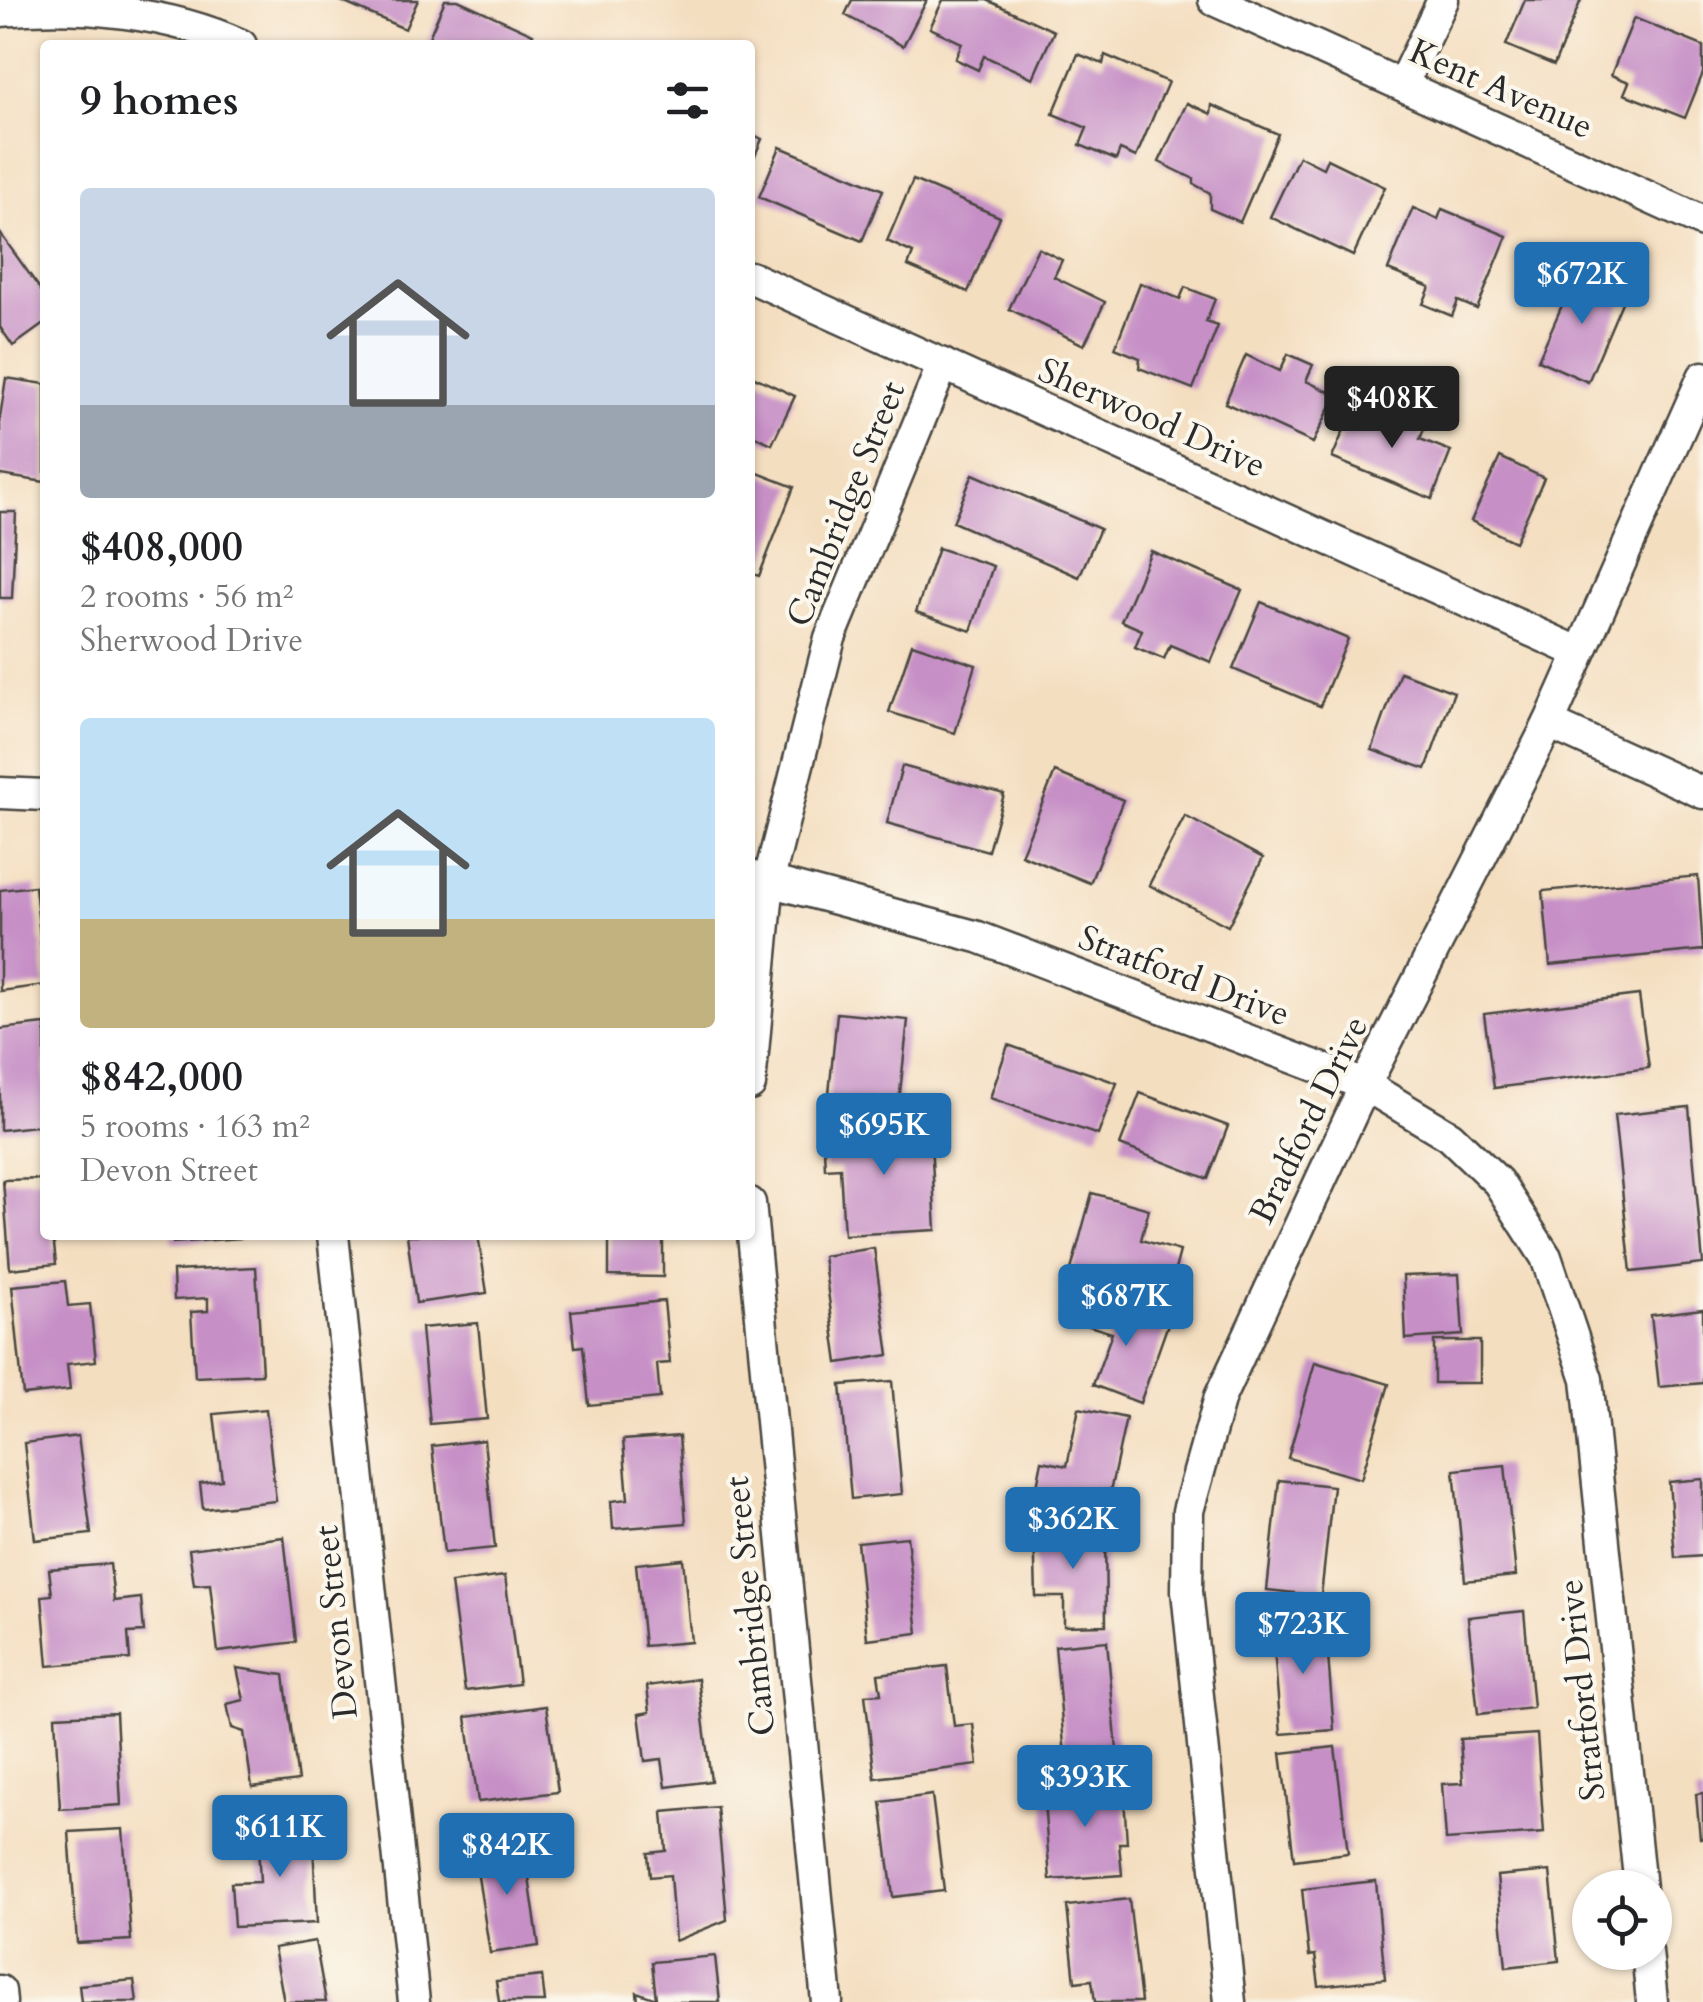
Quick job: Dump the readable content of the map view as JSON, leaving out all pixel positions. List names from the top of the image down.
{
  "streets": {
    "street": [
      "Kent Avenue",
      "Sherwood Drive",
      "Cambridge Street",
      "Stratford Drive",
      "Bradford Drive",
      "Devon Street"
    ]
  },
  "crossings": [
    ["Sherwood Drive", "Cambridge Street"],
    ["Sherwood Drive", "Bradford Drive"],
    ["Cambridge Street", "Stratford Drive"],
    ["Stratford Drive", "Bradford Drive"]
  ],
  "page": {
    "heading": "9 homes",
    "list": [
      {
        "name": "$408,000",
        "note": "2 rooms · 56 m² · Sherwood Drive"
      },
      {
        "name": "$842,000",
        "note": "5 rooms · 163 m² · Devon Street"
      }
    ],
    "price": [
      "$672K",
      "$408K",
      "$695K",
      "$687K",
      "$362K",
      "$723K",
      "$393K",
      "$611K",
      "$842K"
    ]
  }
}
